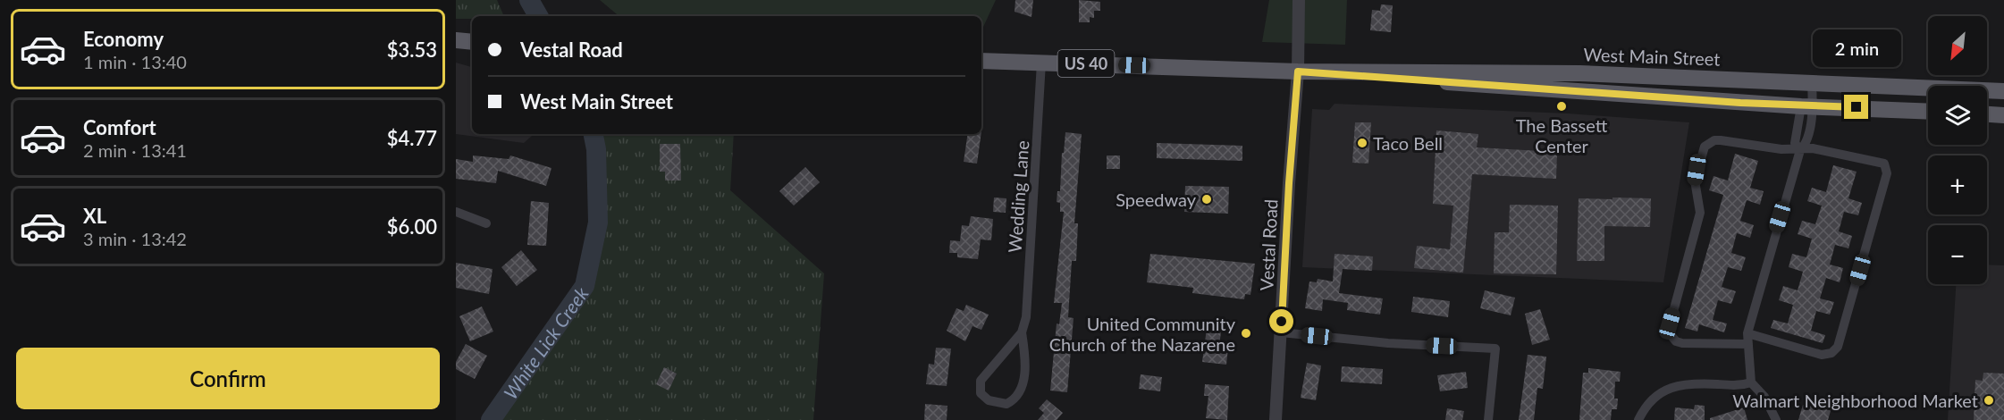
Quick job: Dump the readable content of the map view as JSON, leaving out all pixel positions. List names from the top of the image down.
{
  "streets": {
    "main road": ["West Main Street", "US 40"],
    "street": ["Wedding Lane", "Vestal Road"]
  },
  "crossings": [
    ["West Main Street", "Wedding Lane"],
    ["West Main Street", "Vestal Road"]
  ],
  "water": ["White Lick Creek"],
  "places": [
    "The Bassett Center",
    "Taco Bell",
    "Speedway",
    "United Community Church of the Nazarene",
    "Walmart Neighborhood Market"
  ],
  "north": "bottom left",
  "page": {
    "list": [
      {
        "name": "Economy",
        "note": "1 min · 13:40",
        "value": "$3.53"
      },
      {
        "name": "Comfort",
        "note": "2 min · 13:41",
        "value": "$4.77"
      },
      {
        "name": "XL",
        "note": "3 min · 13:42",
        "value": "$6.00"
      }
    ],
    "map_buttons": ["+", "−"],
    "banner": ["Vestal Road", "West Main Street"],
    "bubble": "2 min",
    "buttons": "Confirm"
  }
}
